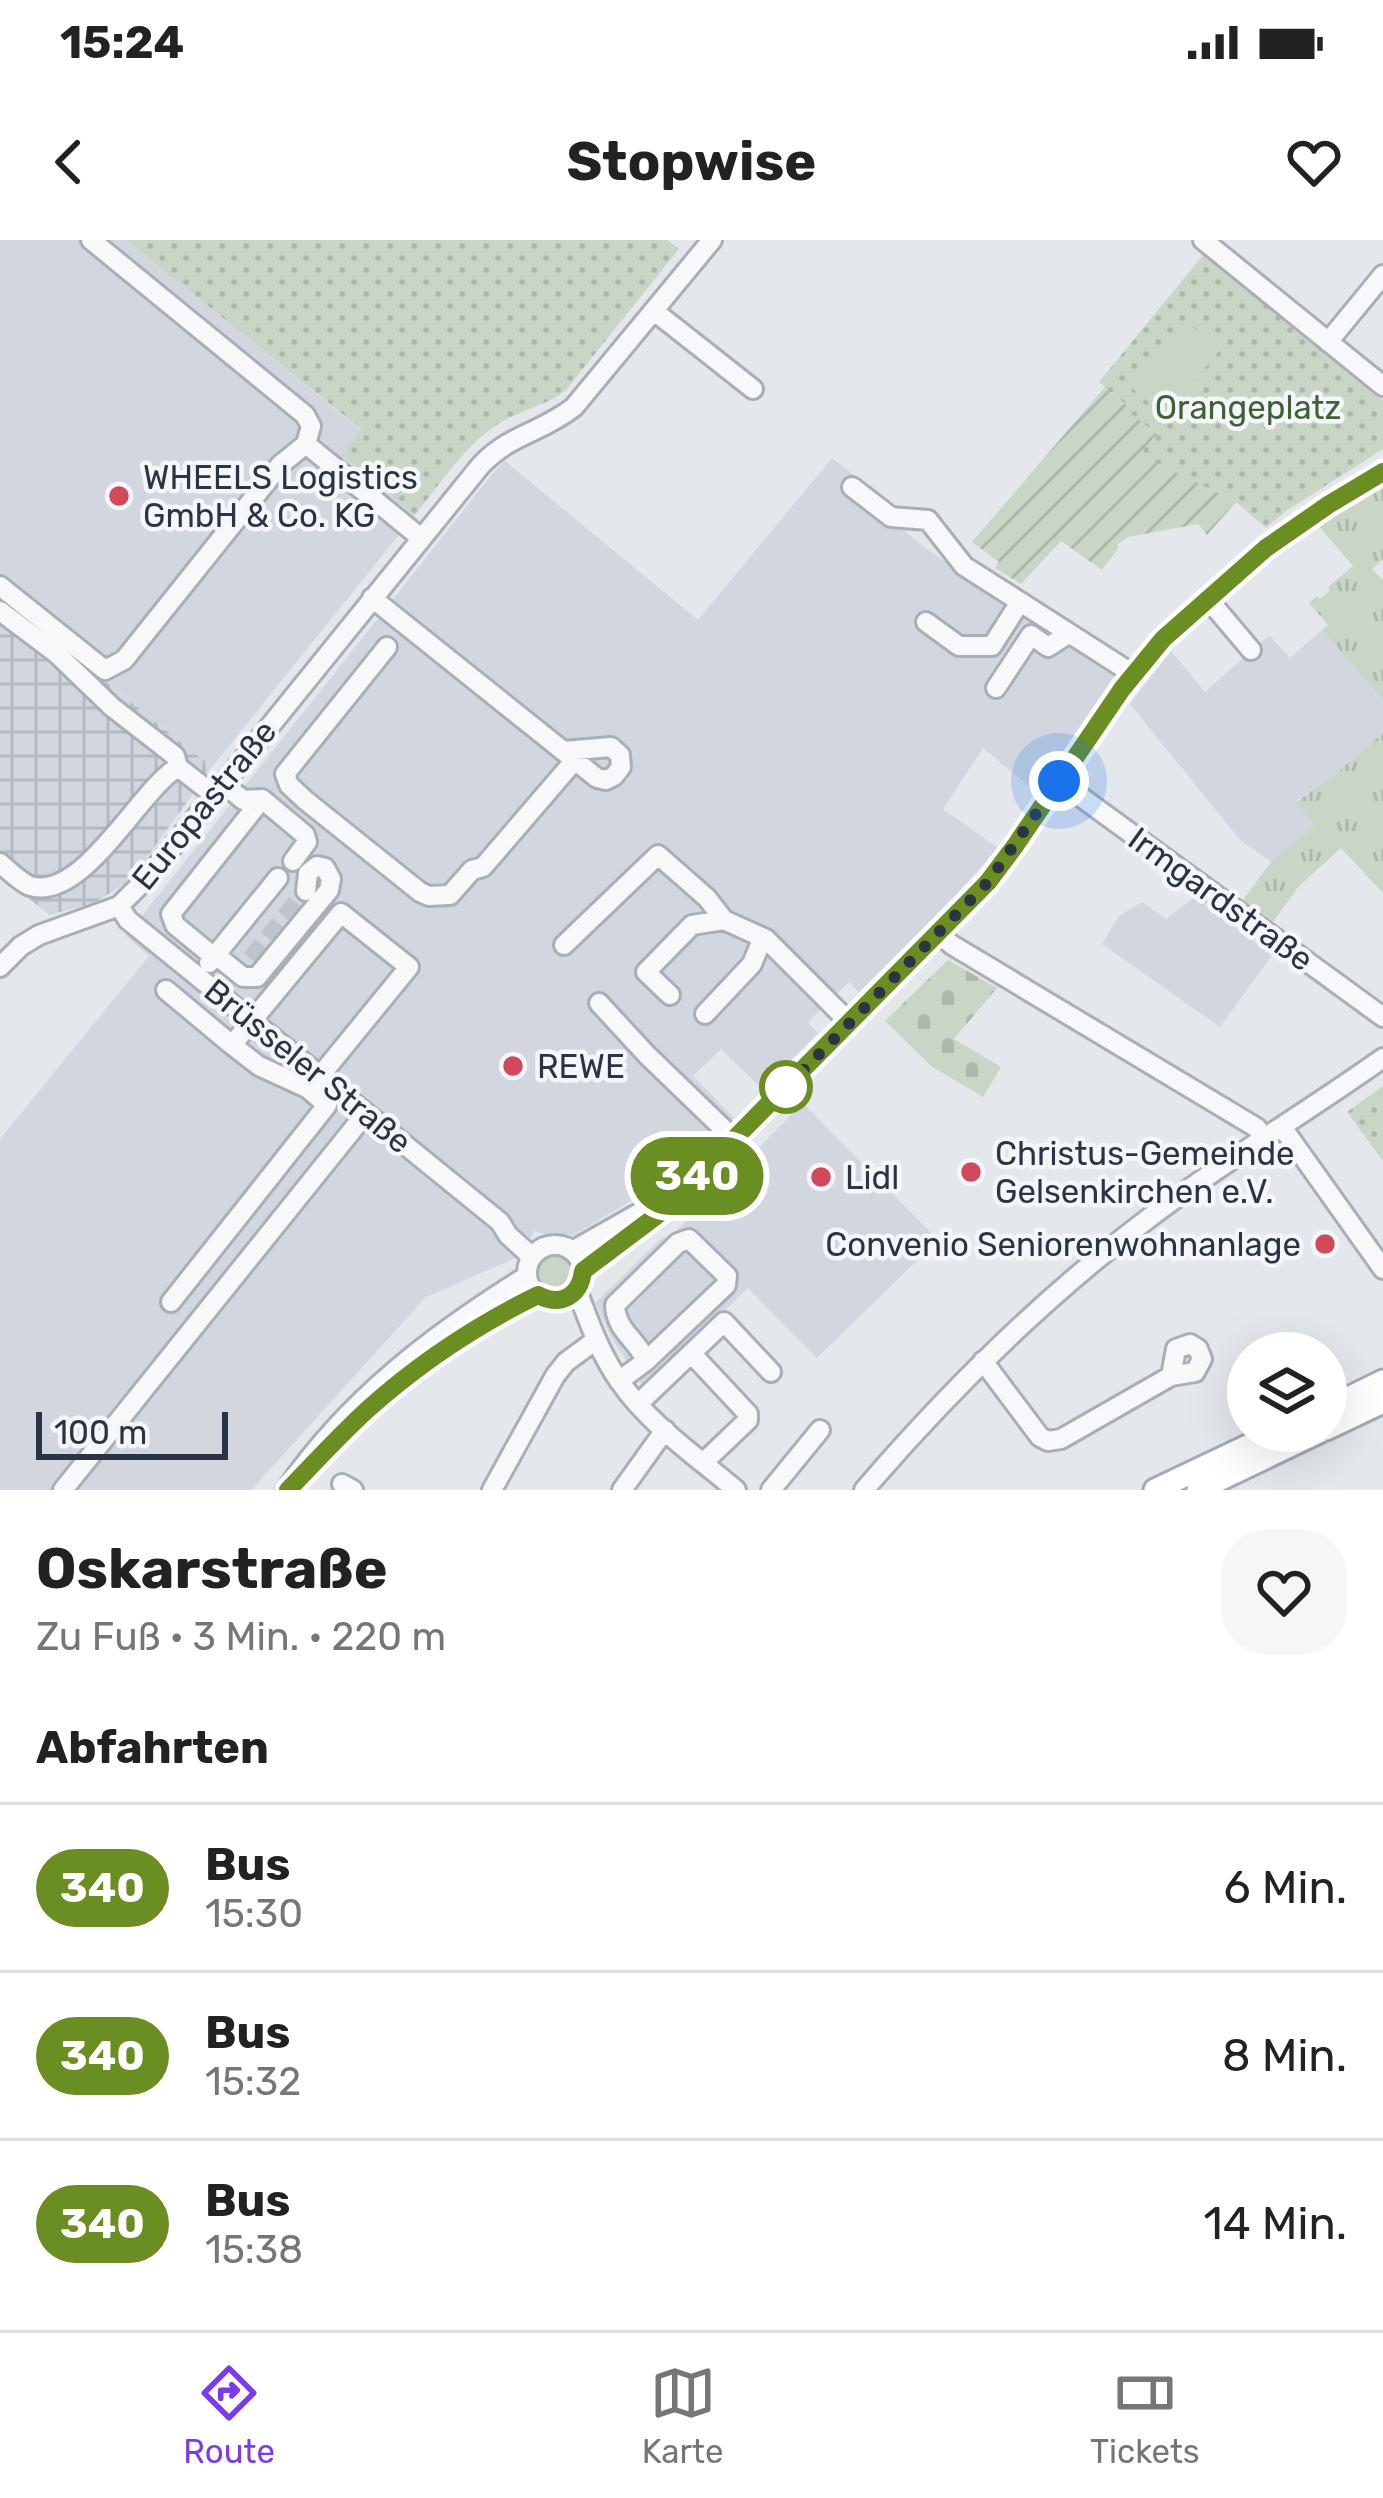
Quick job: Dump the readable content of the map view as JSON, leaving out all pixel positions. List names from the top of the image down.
{
  "streets": {
    "street": ["Europastraße", "Irmgardstraße", "Brüsseler Straße"]
  },
  "crossings": [
    ["Europastraße", "Brüsseler Straße"]
  ],
  "parks": ["Orangeplatz"],
  "places": [
    "WHEELS Logistics GmbH & Co. KG",
    "REWE",
    "Christus-Gemeinde Gelsenkirchen e.V.",
    "Lidl",
    "Convenio Seniorenwohnanlage"
  ],
  "lines": ["bus line 340"],
  "scale_bar": "100 m",
  "page": {
    "status": "15:24",
    "header": "Stopwise",
    "on_map": "340",
    "scale": "100 m",
    "heading": [
      ["Oskarstraße", "Zu Fuß · 3 Min. · 220 m"],
      "Abfahrten"
    ],
    "list": [
      {
        "mark": "340",
        "name": "Bus",
        "note": "15:30",
        "value": "6 Min."
      },
      {
        "mark": "340",
        "name": "Bus",
        "note": "15:32",
        "value": "8 Min."
      },
      {
        "mark": "340",
        "name": "Bus",
        "note": "15:38",
        "value": "14 Min."
      }
    ],
    "tabs": ["Route", "Karte", "Tickets"]
  }
}
